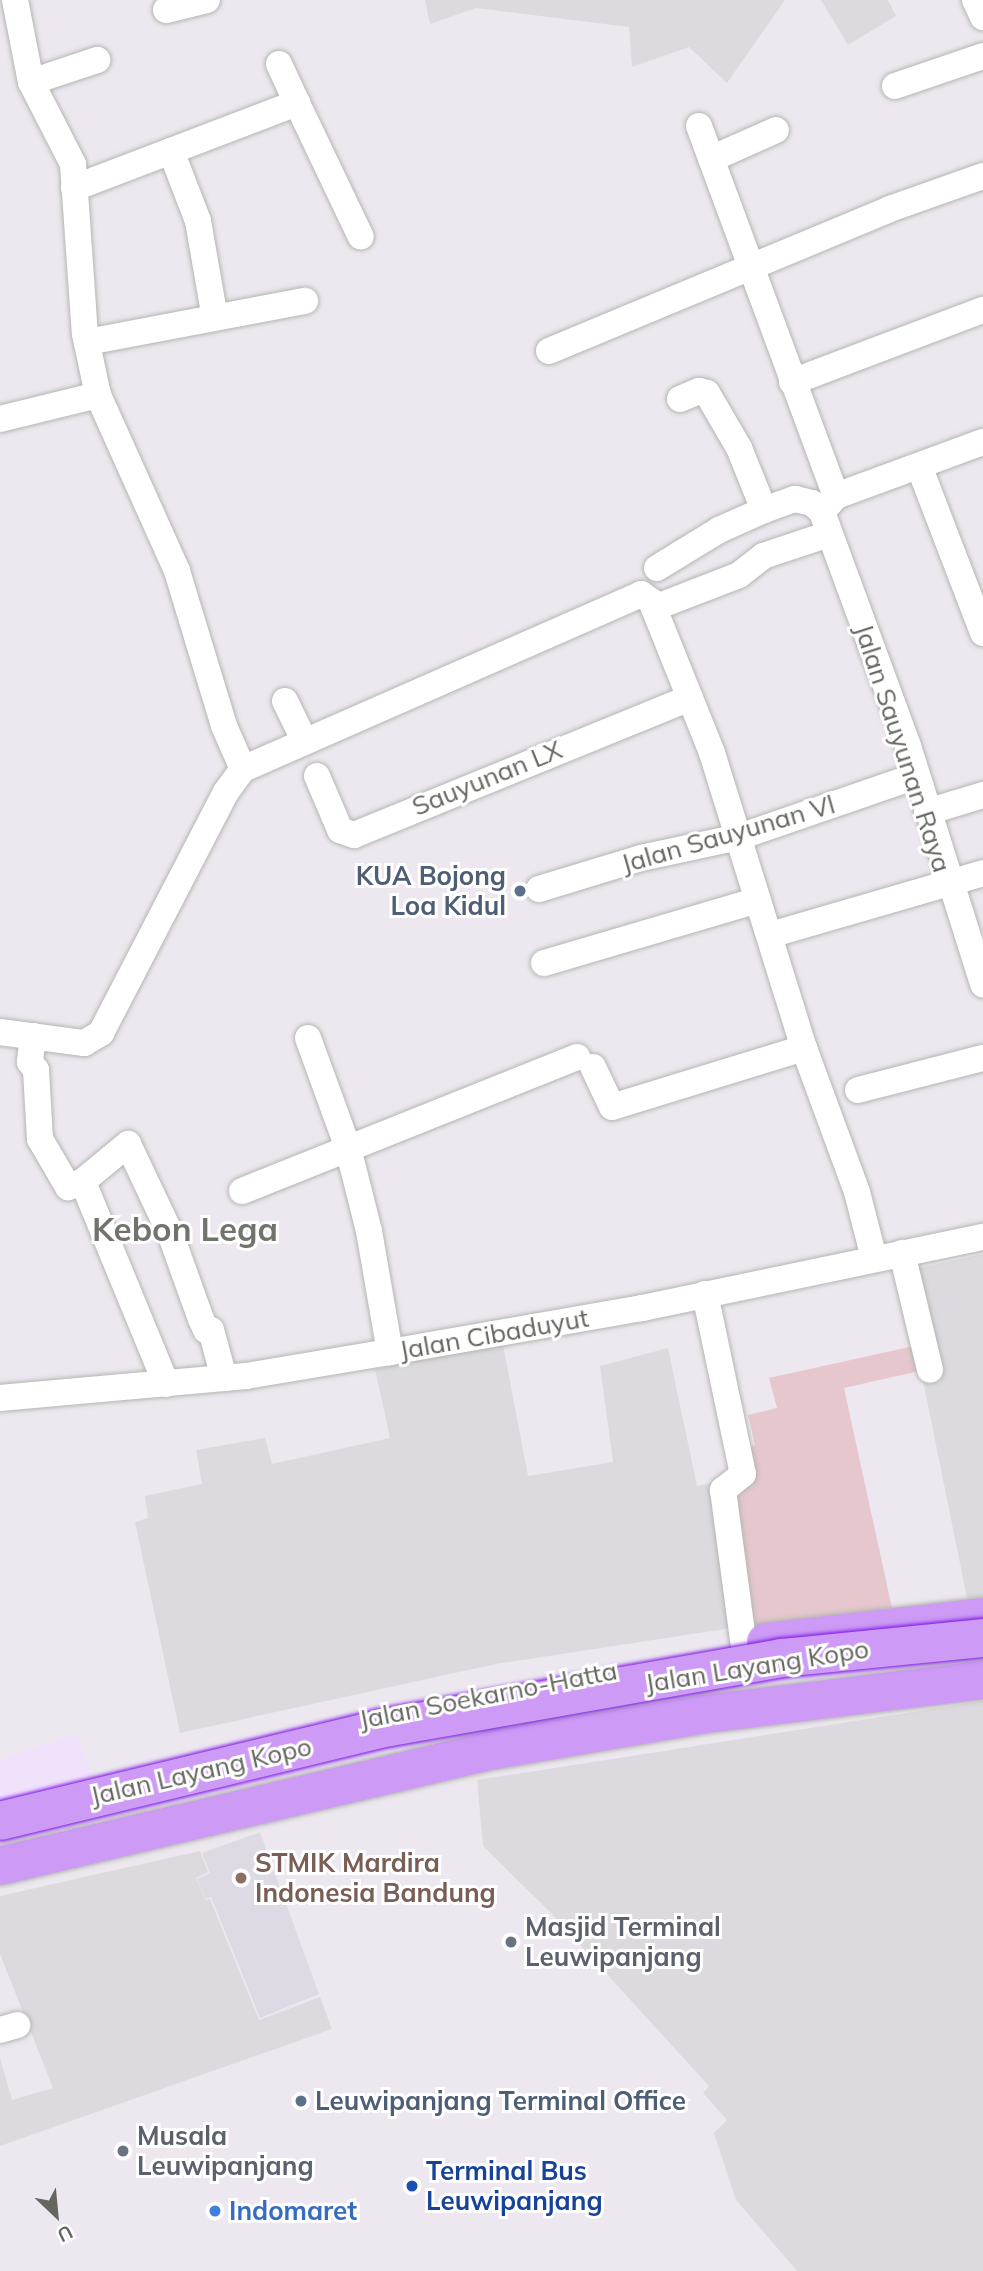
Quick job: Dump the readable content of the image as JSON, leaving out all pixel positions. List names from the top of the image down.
{
  "streets": {
    "highway": ["Jalan Layang Kopo", "Jalan Soekarno-Hatta"],
    "street": [
      "Jalan Sauyunan Raya",
      "Sauyunan LX",
      "Jalan Sauyunan Vl",
      "Jalan Cibaduyut"
    ]
  },
  "crossings": [
    ["Jalan Sauyunan Raya", "Jalan Sauyunan Vl"]
  ],
  "districts": ["Kebon Lega"],
  "places": [
    "KUA Bojong Loa Kidul",
    "STMIK Mardira Indonesia Bandung",
    "Masjid Terminal Leuwipanjang",
    "Leuwipanjang Terminal Office",
    "Musala Leuwipanjang",
    "Terminal Bus Leuwipanjang",
    "Indomaret"
  ],
  "north": "bottom right"
}
